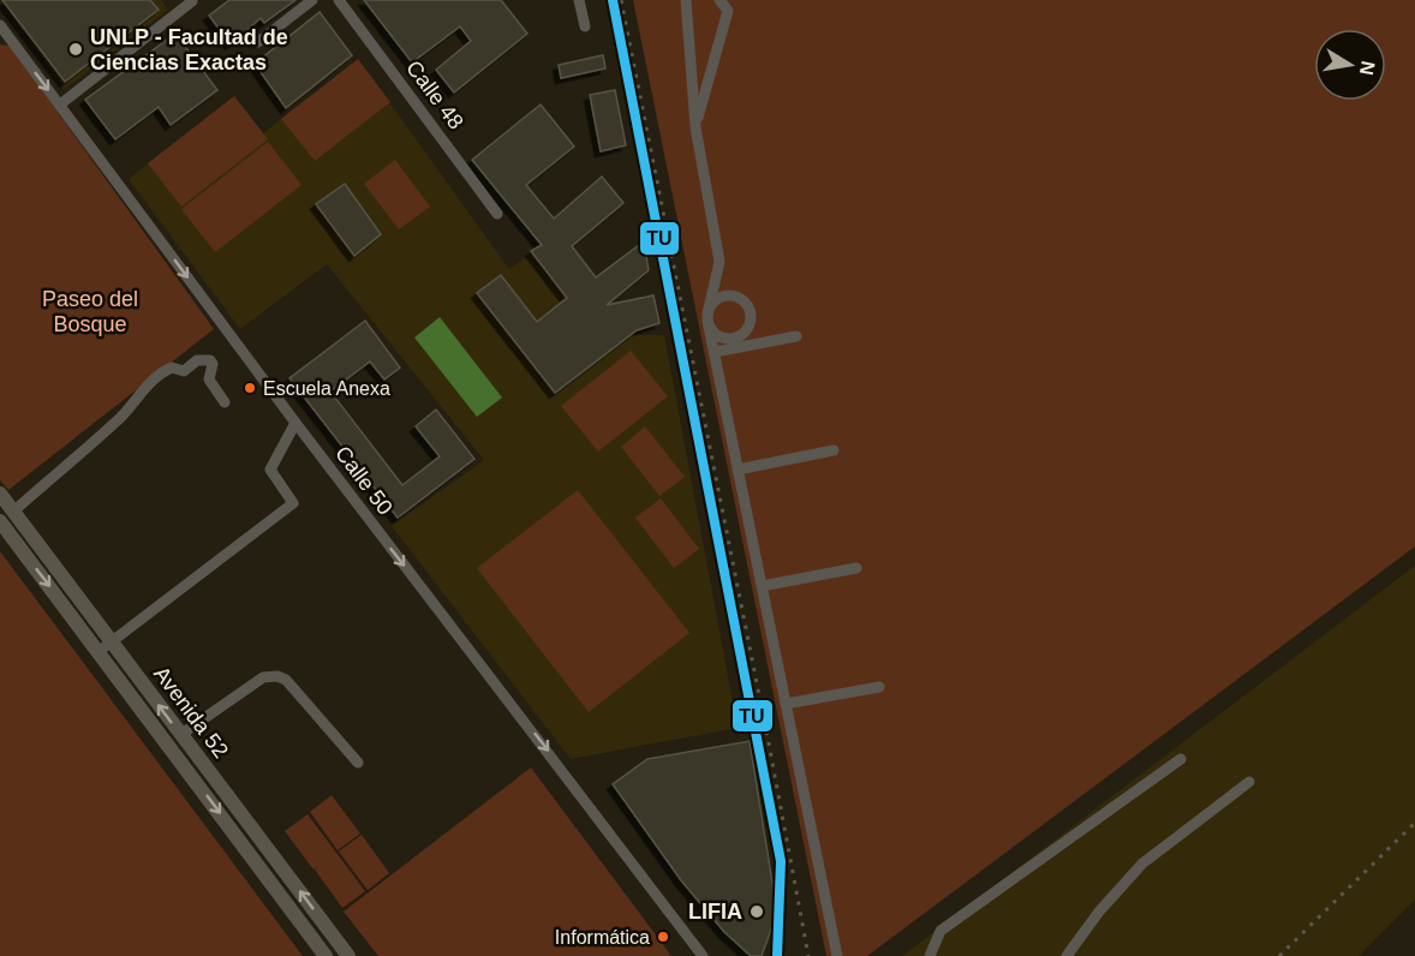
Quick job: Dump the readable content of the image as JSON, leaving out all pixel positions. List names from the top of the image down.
{
  "streets": {
    "main road": ["Avenida 52"],
    "street": ["Calle 48", "Calle 50"]
  },
  "one_way": ["Calle 50"],
  "parks": ["Paseo del Bosque"],
  "places": [
    "UNLP - Facultad de Ciencias Exactas",
    "Escuela Anexa",
    "LIFIA",
    "Informática"
  ],
  "lines": ["transit line TU"],
  "north": "right"
}
